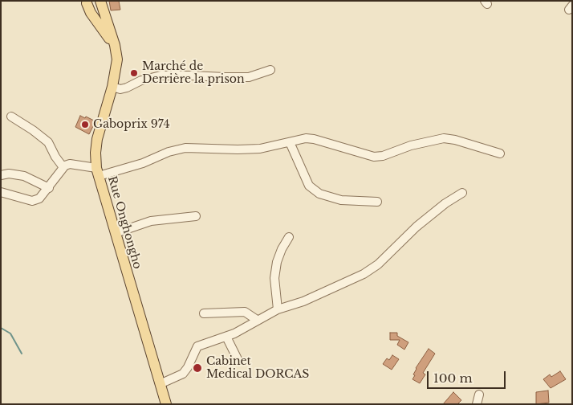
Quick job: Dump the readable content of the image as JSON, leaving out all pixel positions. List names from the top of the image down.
{
  "streets": {
    "main road": ["Rue Onghongho"]
  },
  "places": ["Marché de Derrière la prison", "Gaboprix 974", "Cabinet Medical DORCAS"],
  "scale_bar": "100 m"
}
